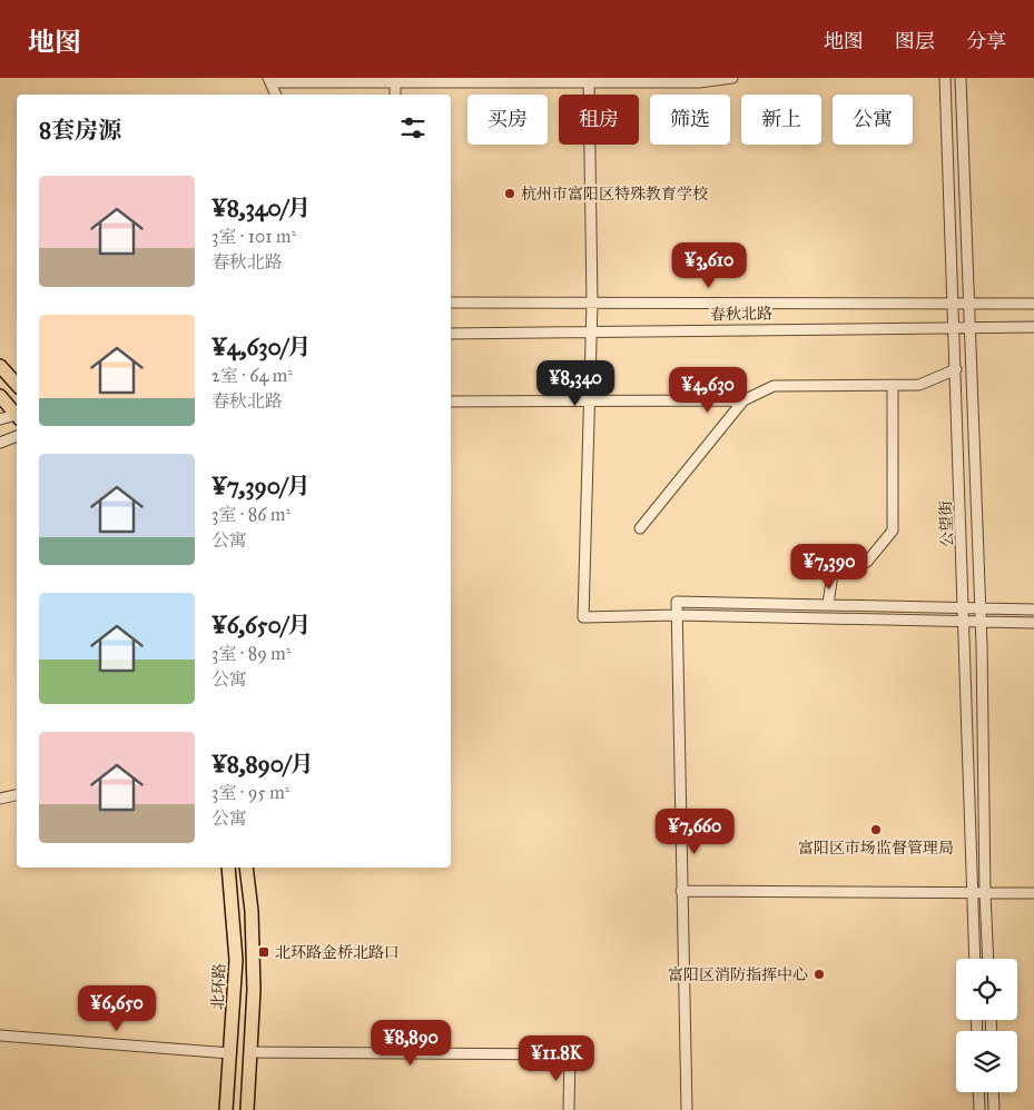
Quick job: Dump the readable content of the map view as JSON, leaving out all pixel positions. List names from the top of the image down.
{
  "streets": {
    "main road": ["北环路"],
    "street": ["春秋北路", "公望街"]
  },
  "crossings": [
    ["春秋北路", "公望街"]
  ],
  "places": {
    "other": ["杭州市富阳区特殊教育学校", "富阳区市场监督管理局", "富阳区消防指挥中心"],
    "transit": ["北环路金桥北路口"]
  },
  "page": {
    "header": "地图",
    "nav": ["地图", "图层", "分享"],
    "chip": [
      "买房",
      "租房",
      "筛选",
      "新上",
      "公寓"
    ],
    "heading": "8套房源",
    "list": [
      {
        "name": "¥8,340/月",
        "note": "3室 · 101 m² · 春秋北路"
      },
      {
        "name": "¥4,630/月",
        "note": "2室 · 64 m² · 春秋北路"
      },
      {
        "name": "¥7,390/月",
        "note": "3室 · 86 m² · 公寓"
      },
      {
        "name": "¥6,650/月",
        "note": "3室 · 89 m² · 公寓"
      },
      {
        "name": "¥8,890/月",
        "note": "3室 · 95 m² · 公寓"
      }
    ],
    "price": [
      "¥3,610",
      "¥8,340",
      "¥4,630",
      "¥7,390",
      "¥7,660",
      "¥6,650",
      "¥8,890",
      "¥11.8K"
    ]
  }
}
